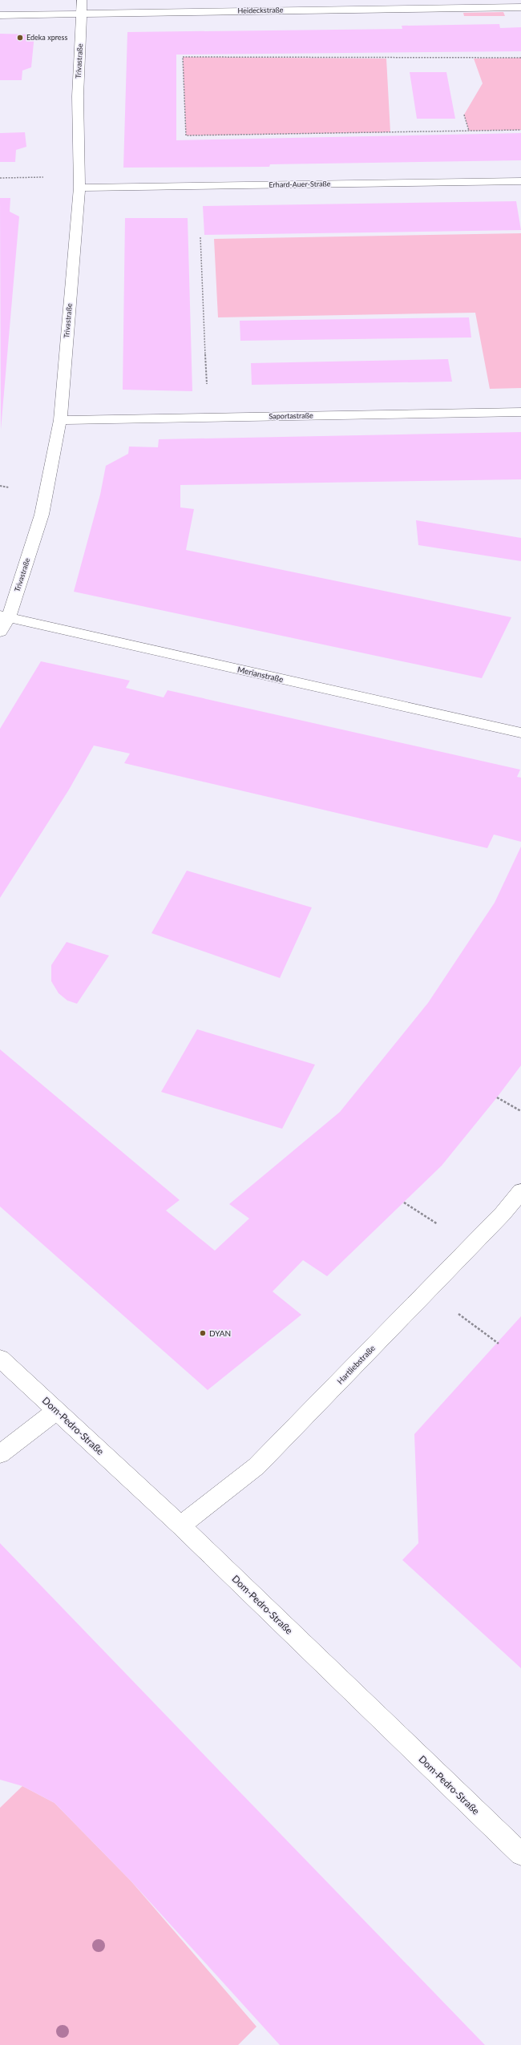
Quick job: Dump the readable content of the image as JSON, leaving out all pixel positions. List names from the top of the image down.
{
  "streets": {
    "street": [
      "Heideckstraße",
      "Trivastraße",
      "Erhard-Auer-Straße",
      "Saportastraße",
      "Merianstraße",
      "Hartliebstraße",
      "Dom-Pedro-Straße"
    ]
  },
  "crossings": [
    ["Heideckstraße", "Trivastraße"],
    ["Trivastraße", "Erhard-Auer-Straße"],
    ["Trivastraße", "Saportastraße"],
    ["Trivastraße", "Merianstraße"],
    ["Hartliebstraße", "Dom-Pedro-Straße"]
  ],
  "places": ["Edeka xpress", "DYAN"]
}
